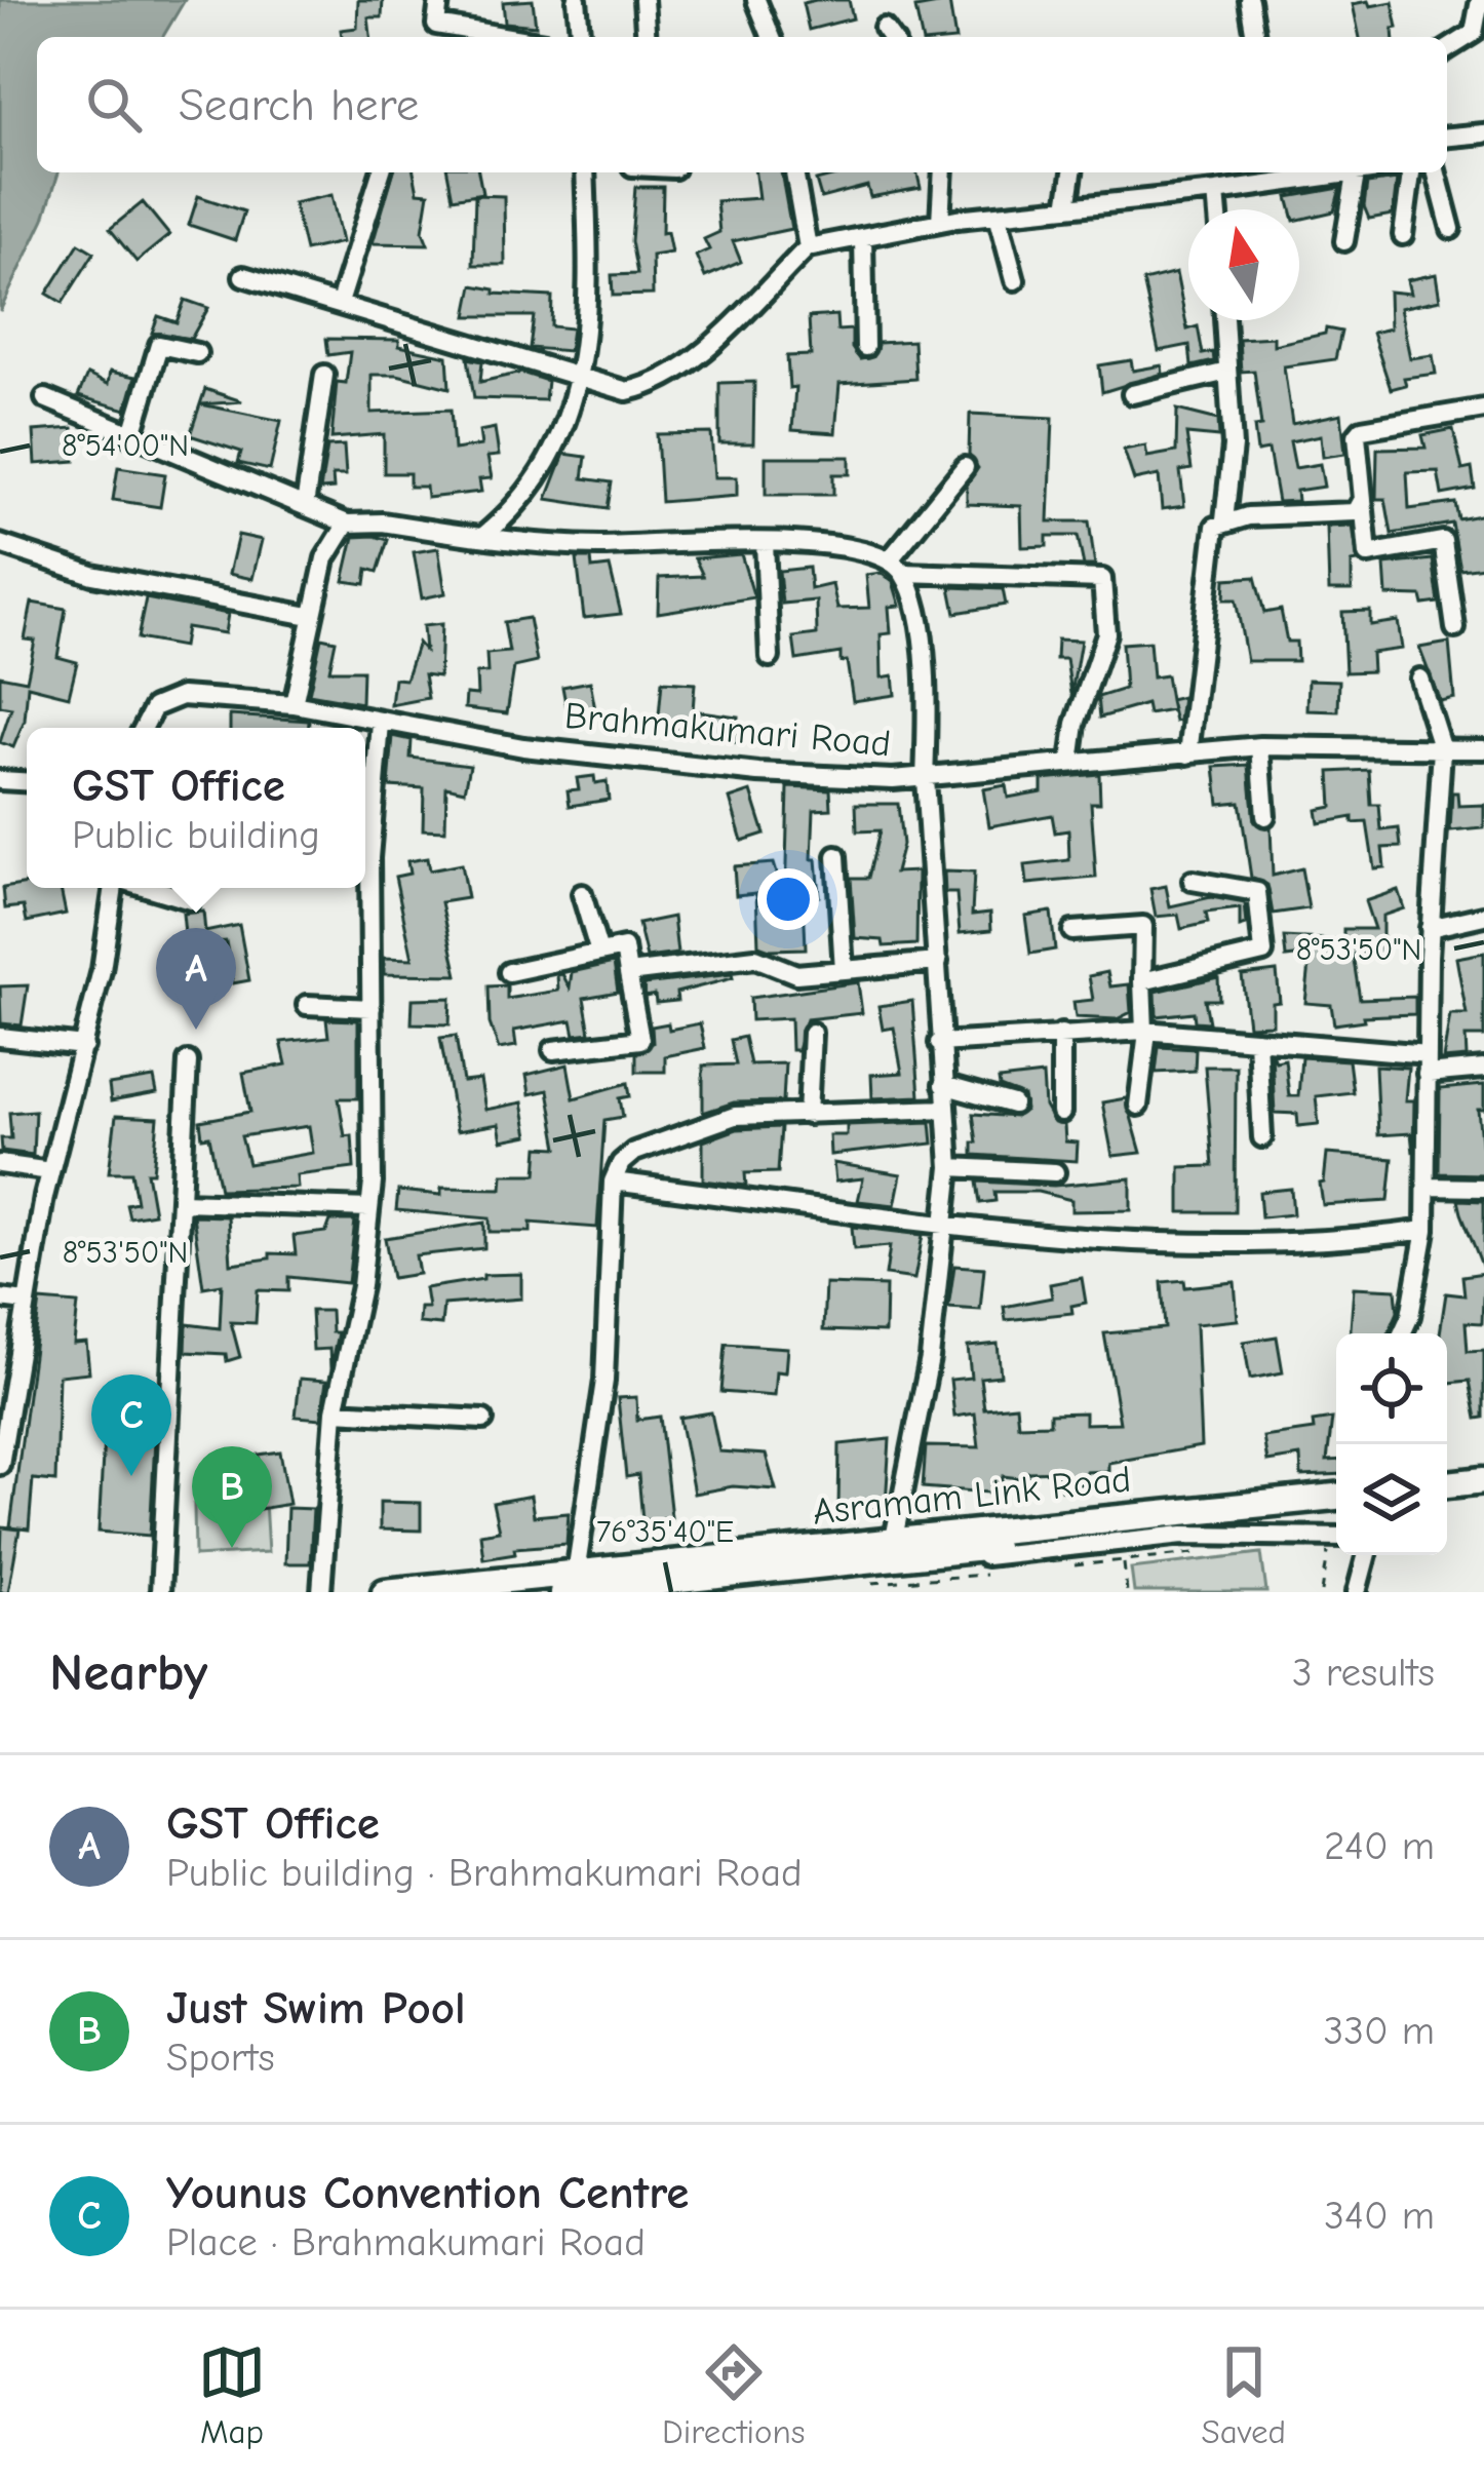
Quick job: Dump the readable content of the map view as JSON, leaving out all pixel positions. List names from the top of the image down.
{
  "streets": {
    "main road": ["Asramam Link Road"],
    "street": ["Brahmakumari Road"]
  },
  "north": "top",
  "page": {
    "search": "Search here",
    "popup": ["GST Office", "Public building"],
    "pins": ["A", "C", "B"],
    "heading": ["Nearby", "3 results"],
    "list": [
      {
        "mark": "A",
        "name": "GST Office",
        "note": "Public building · Brahmakumari Road",
        "value": "240 m"
      },
      {
        "mark": "B",
        "name": "Just Swim Pool",
        "note": "Sports",
        "value": "330 m"
      },
      {
        "mark": "C",
        "name": "Younus Convention Centre",
        "note": "Place · Brahmakumari Road",
        "value": "340 m"
      }
    ],
    "nav": ["Map", "Directions", "Saved"]
  },
  "coordinates": ["8°54'00\"N", "8°53'50\"N", "76°35'40\"E"]
}
